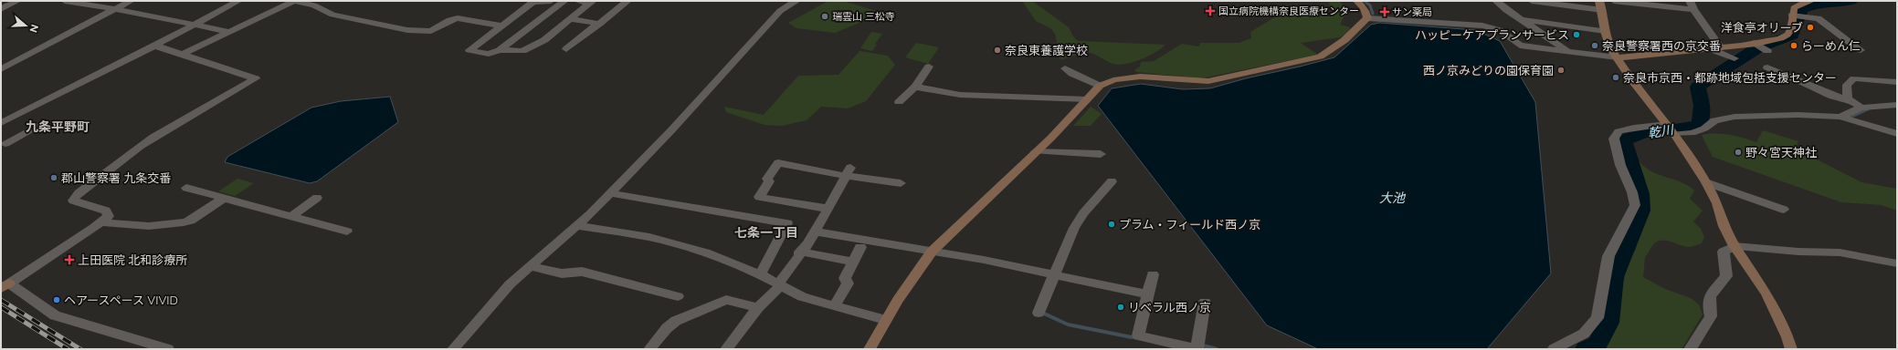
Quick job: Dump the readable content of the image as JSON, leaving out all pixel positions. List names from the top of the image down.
{
  "districts": ["九条平野町", "七条一丁目"],
  "water": ["乾川", "大池"],
  "places": {
    "health": ["国立病院機構奈良医療センター", "サン薬局", "上田医院 北和診療所"],
    "other": [
      "瑞雲山 三松寺",
      "洋食亭オリーブ",
      "ハッピーケアプランサービス",
      "奈良警察署西の京交番",
      "らーめん仁",
      "奈良東養護学校",
      "西ノ京みどりの園保育園",
      "奈良市京西・都跡地域包括支援センター",
      "野々宮天神社",
      "郡山警察署 九条交番",
      "プラム・フィールド西ノ京",
      "ヘアースペース VIVID",
      "リベラル西ノ京"
    ]
  },
  "north": "right"
}
